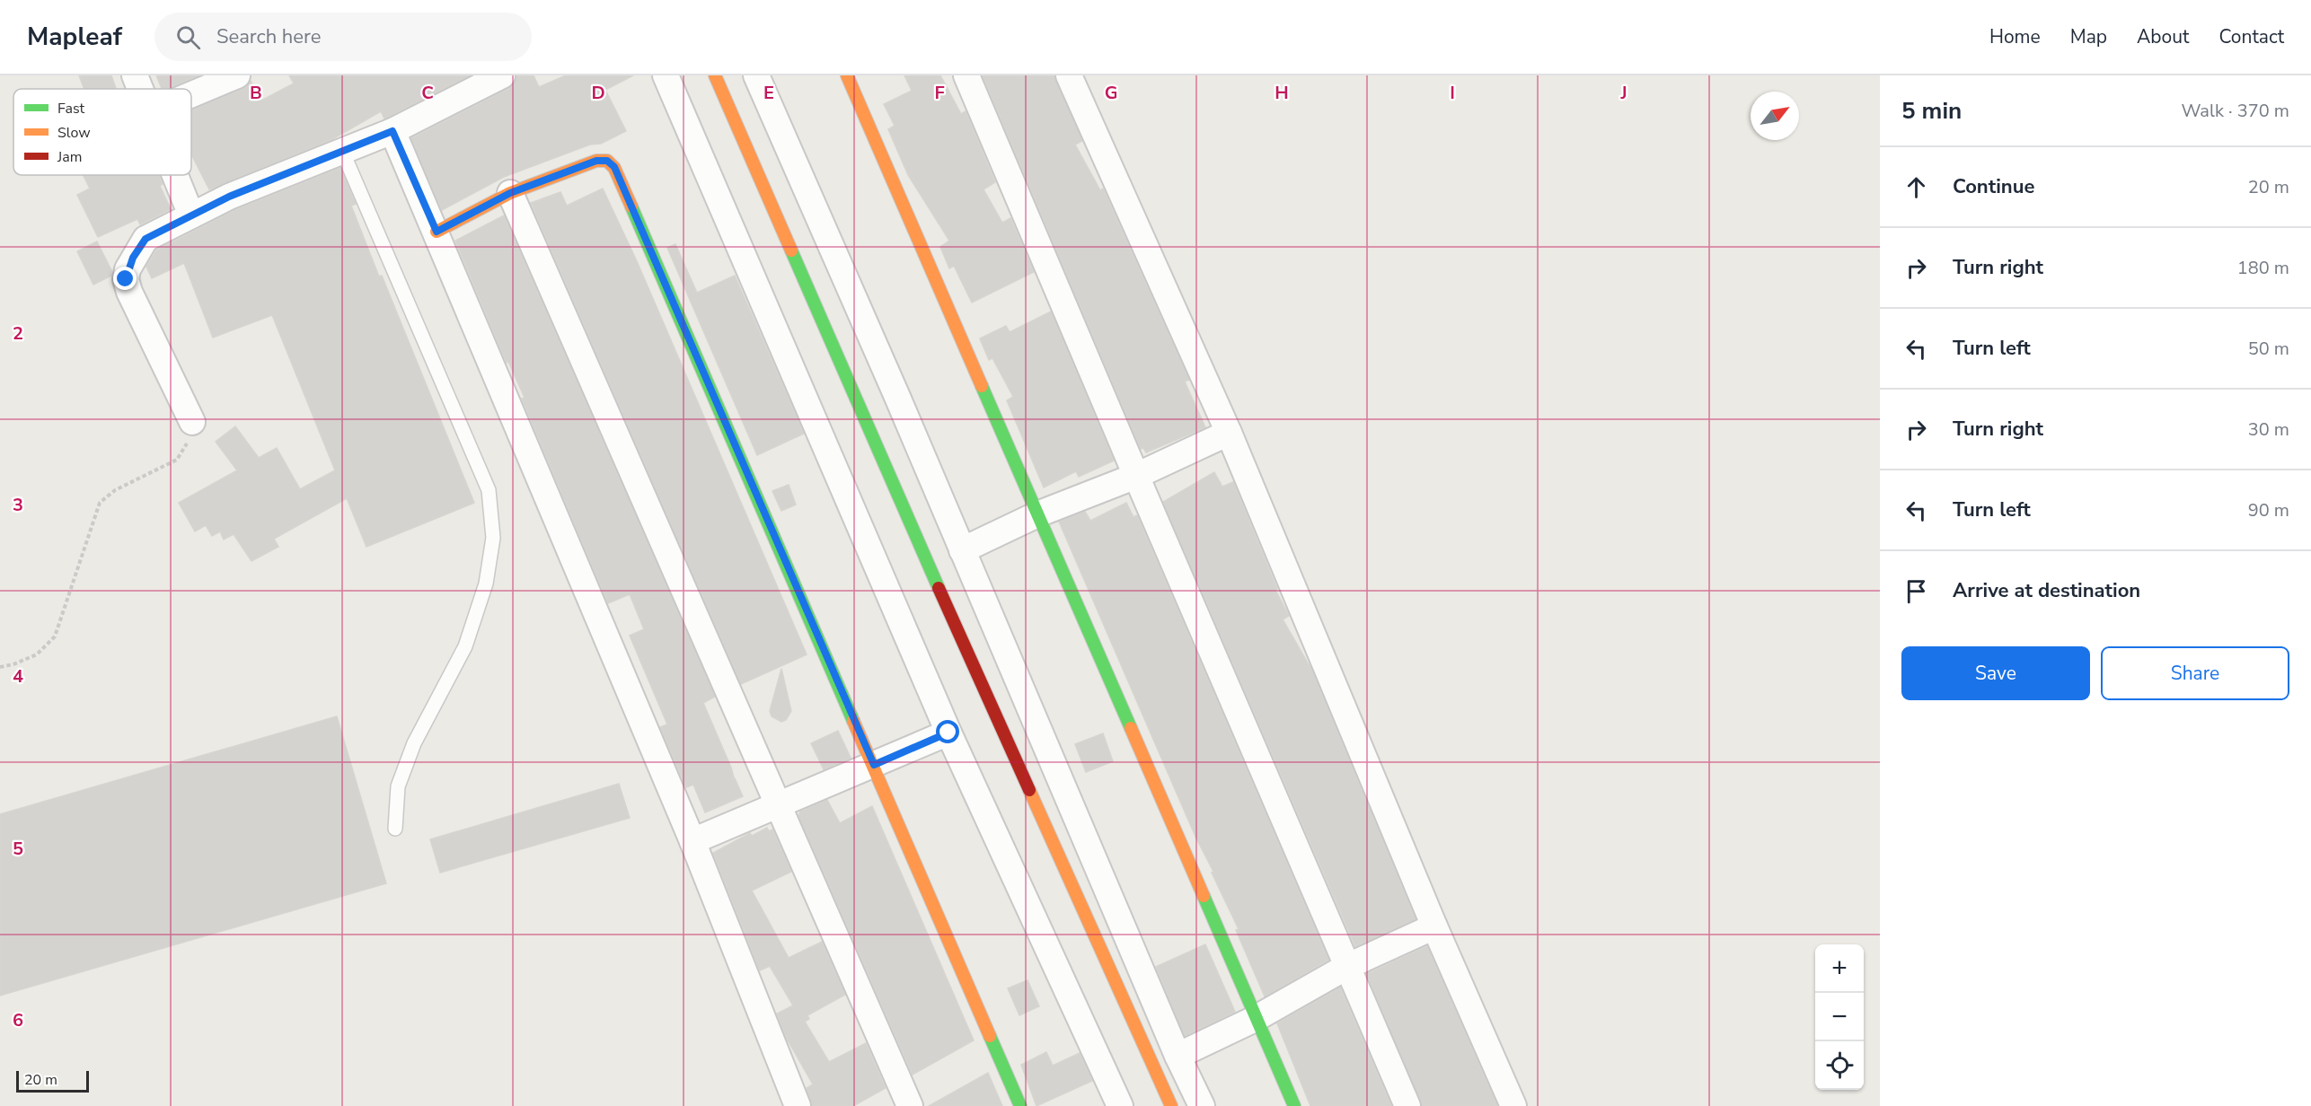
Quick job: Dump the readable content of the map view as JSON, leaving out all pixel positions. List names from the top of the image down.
{
  "legend": ["Fast", "Slow", "Jam"],
  "scale_bar": "20 m",
  "north": "top right",
  "page": {
    "header": "Mapleaf",
    "search": "Search here",
    "nav": [
      "Home",
      "Map",
      "About",
      "Contact"
    ],
    "heading": ["5 min", "Walk · 370 m"],
    "list": [
      ["Continue", "20 m"],
      ["Turn right", "180 m"],
      ["Turn left", "50 m"],
      ["Turn right", "30 m"],
      ["Turn left", "90 m"],
      "Arrive at destination"
    ],
    "buttons": ["Save", "Share"],
    "map_buttons": ["+", "−"],
    "scale": "20 m"
  },
  "grid": {
    "columns": [
      "B",
      "C",
      "D",
      "E",
      "F",
      "G",
      "H",
      "I",
      "J"
    ],
    "rows": [
      "2",
      "3",
      "4",
      "5",
      "6"
    ]
  }
}
